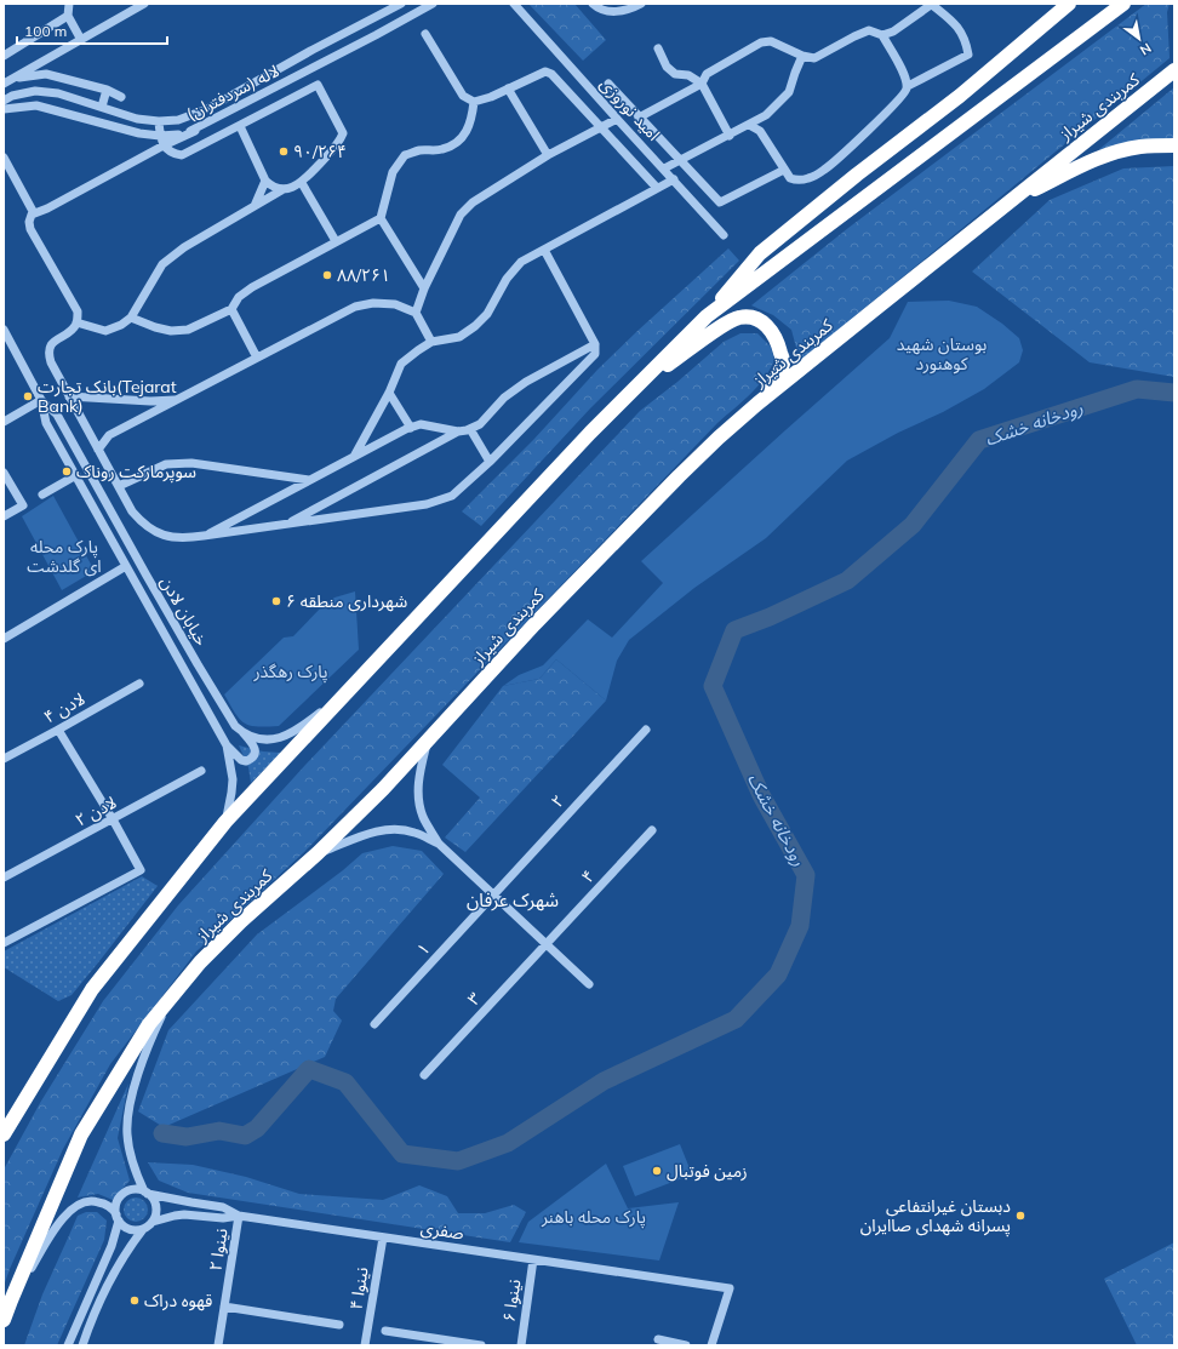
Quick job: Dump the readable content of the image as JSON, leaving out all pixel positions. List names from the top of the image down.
{
  "streets": {
    "highway": ["کمربندی شیراز"],
    "street": [
      "لاله (سردفتران)",
      "امید نوروزی",
      "خیابان لادن",
      "۴ لادن",
      "۲",
      "۲ لادن",
      "۴",
      "۱",
      "۳",
      "صفری",
      "۲ نینوا",
      "۴ نینوا",
      "۶ نینوا"
    ]
  },
  "crossings": [
    ["۲", "۱"],
    ["۴", "۳"],
    ["صفری", "۲ نینوا"],
    ["صفری", "۴ نینوا"],
    ["صفری", "۶ نینوا"]
  ],
  "districts": ["شهرک عرفان"],
  "water": ["رودخانه خشک"],
  "parks": [
    "بوستان شهید کوهنورد",
    "پارک محله ای گلدشت",
    "پارک رهگذر",
    "پارک محله باهنر"
  ],
  "places": [
    "۹۰/۲۶۴",
    "۸۸/۲۶۱",
    "بانک تجارت(Tejarat Bank)",
    "سوپرمارکت روناک",
    "شهرداری منطقه ۶",
    "زمین فوتبال",
    "دبستان غیرانتفاعی پسرانه شهدای صاایران",
    "قهوه دراک"
  ],
  "scale_bar": "100 m",
  "north": "bottom right"
}
